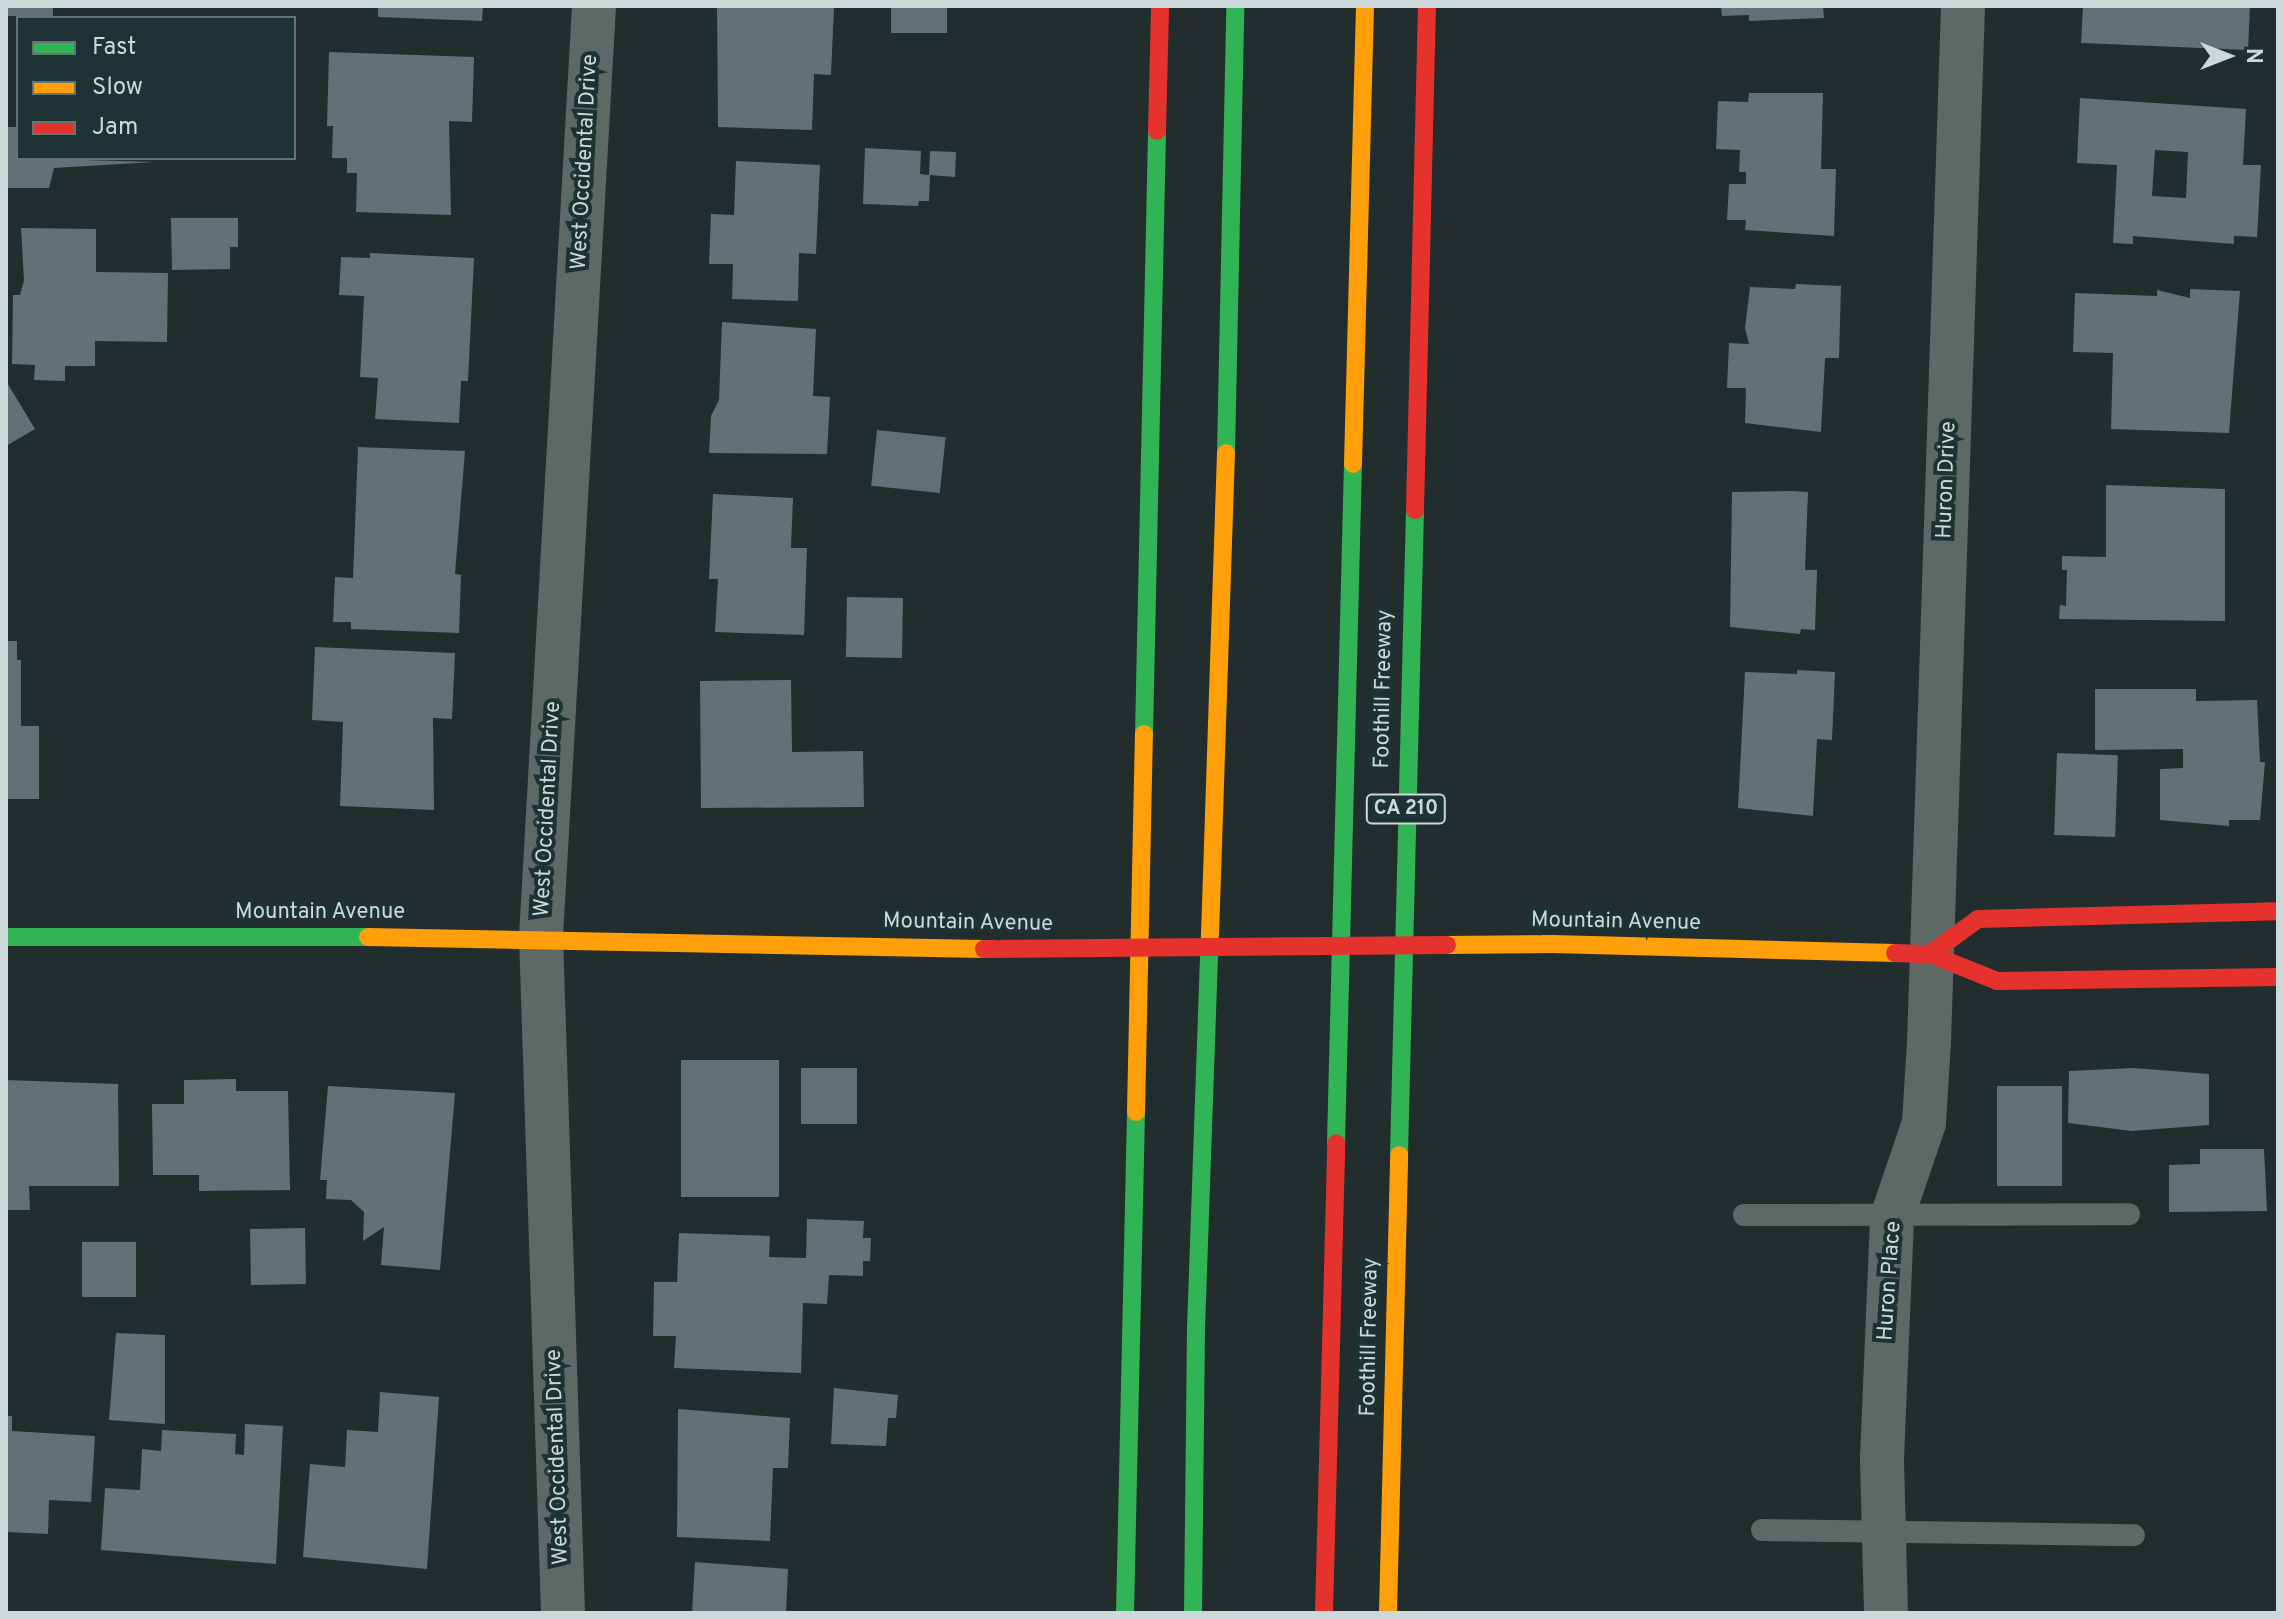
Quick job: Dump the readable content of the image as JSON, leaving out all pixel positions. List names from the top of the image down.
{
  "streets": {
    "main road": ["Foothill Freeway", "CA 210", "Mountain Avenue"],
    "street": ["West Occidental Drive", "Huron Drive", "Huron Place"]
  },
  "crossings": [
    ["West Occidental Drive", "Mountain Avenue"],
    ["Huron Drive", "Mountain Avenue"],
    ["Huron Drive", "Huron Place"],
    ["Mountain Avenue", "Huron Place"]
  ],
  "legend": ["Fast", "Slow", "Jam"],
  "north": "right"
}
